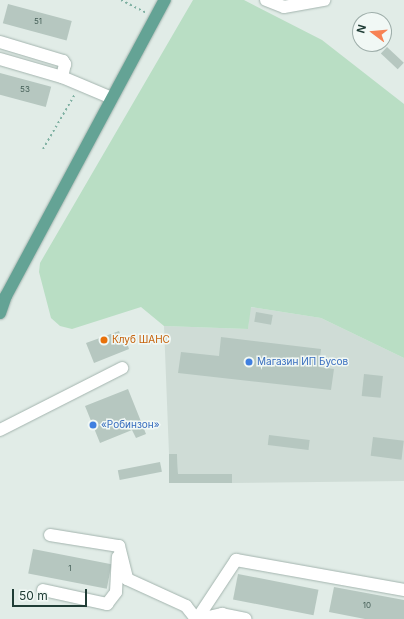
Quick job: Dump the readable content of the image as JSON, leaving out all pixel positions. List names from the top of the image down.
{
  "places": ["Клуб ШАНС", "Магазин ИП Бусов", "«Робинзон»"],
  "house_numbers": [
    "51",
    "53",
    "1",
    "10"
  ],
  "scale_bar": "50 m",
  "north": "left"
}
